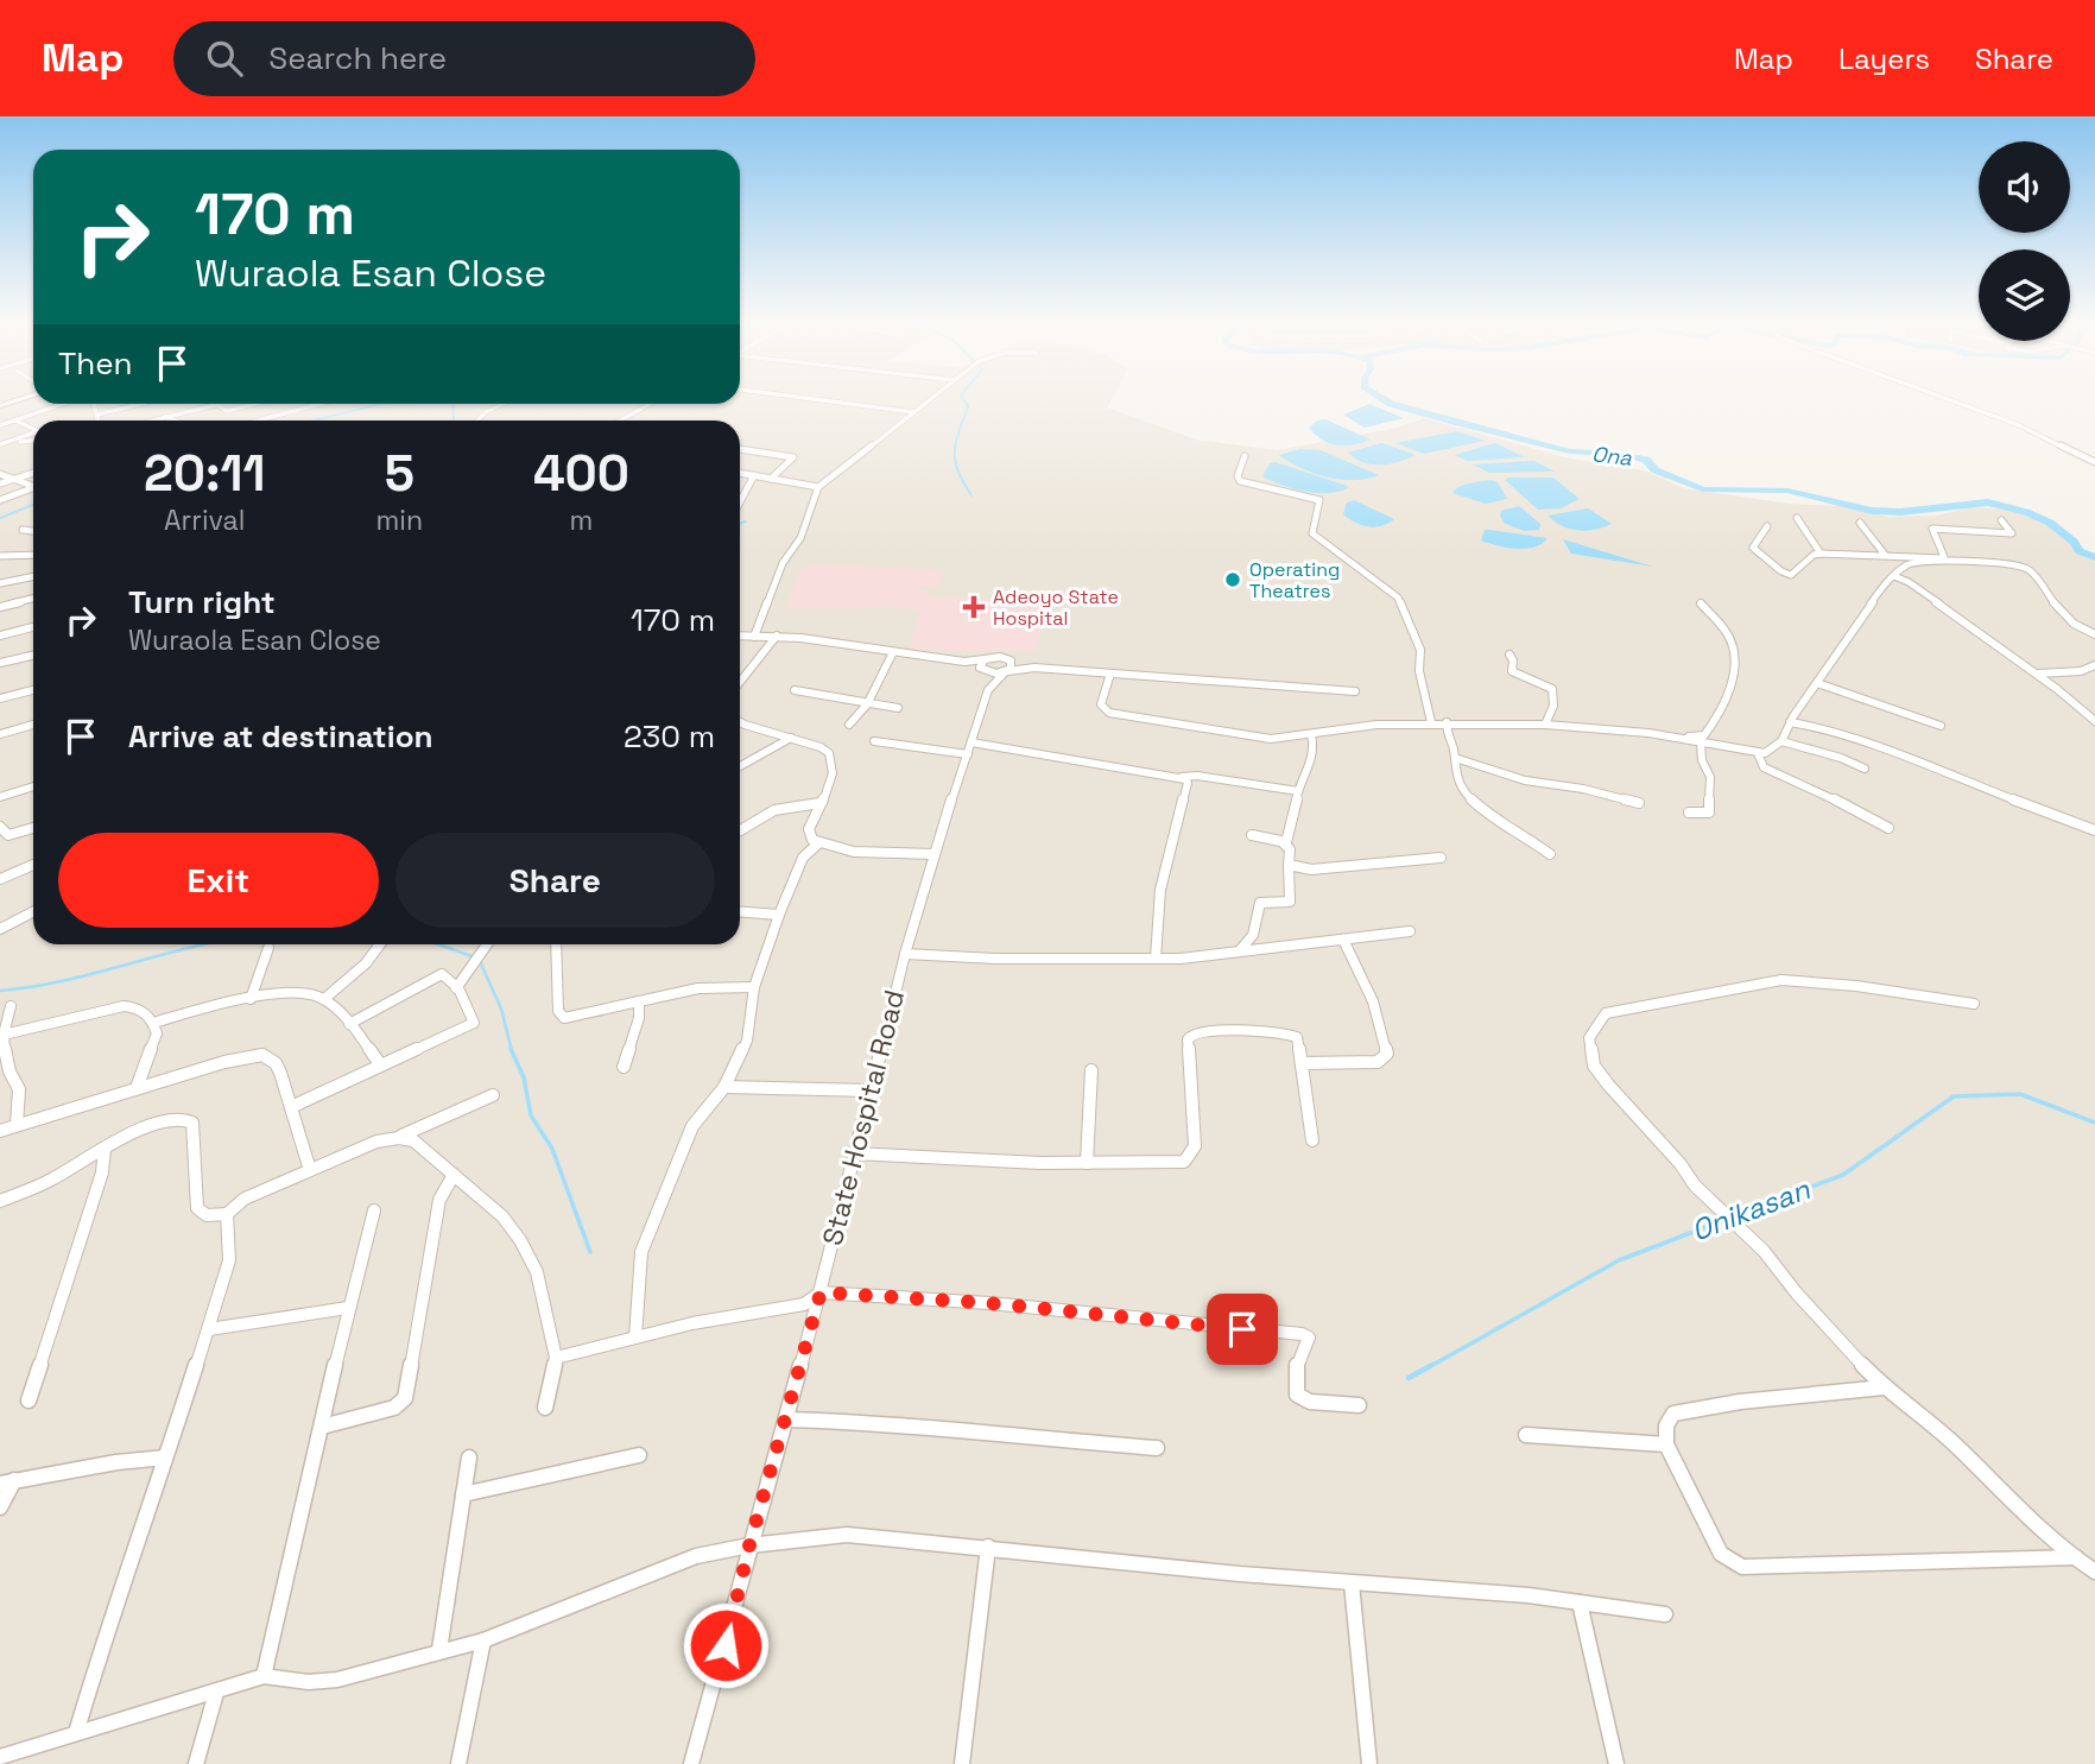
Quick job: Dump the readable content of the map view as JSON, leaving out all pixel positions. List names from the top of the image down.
{
  "streets": {
    "street": ["State Hospital Road"]
  },
  "water": ["Ona", "Onikasan"],
  "places": {
    "other": ["Operating Theatres"],
    "health": ["Adeoyo State Hospital"]
  },
  "page": {
    "header": "Map",
    "search": "Search here",
    "nav": ["Map", "Layers", "Share"],
    "turn": ["170 m", "Wuraola Esan Close"],
    "then": "Then",
    "eta": [
      "20:11",
      "Arrival",
      "5",
      "min",
      "400",
      "m"
    ],
    "list": [
      {
        "name": "Turn right",
        "note": "Wuraola Esan Close",
        "value": "170 m"
      },
      {
        "name": "Arrive at destination",
        "value": "230 m"
      }
    ],
    "buttons": ["Exit", "Share"]
  }
}
